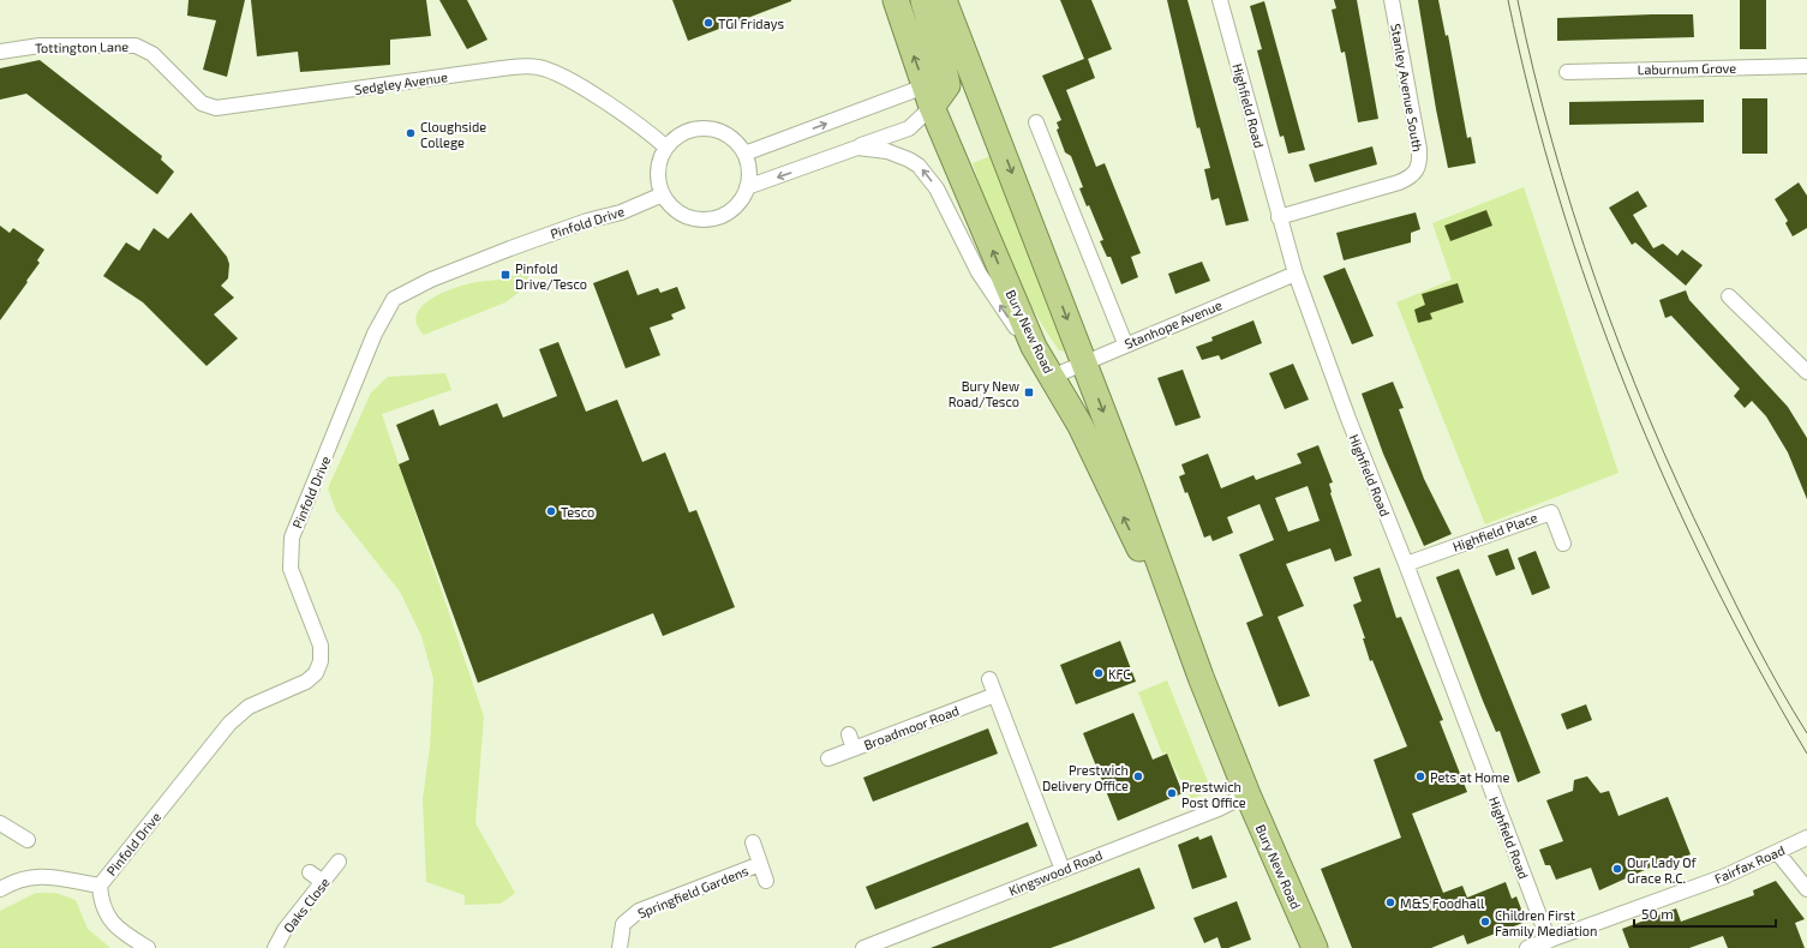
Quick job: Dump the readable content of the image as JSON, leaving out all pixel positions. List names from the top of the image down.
{
  "streets": {
    "highway": ["Bury New Road"],
    "street": [
      "Tottington Lane",
      "Laburnum Grove",
      "Sedgley Avenue",
      "Stanley Avenue South",
      "Highfield Road",
      "Pinfold Drive",
      "Stanhope Avenue",
      "Highfield Place",
      "Broadmoor Road",
      "Fairfax Road",
      "Kingswood Road",
      "Springfield Gardens",
      "Oaks Close"
    ]
  },
  "crossings": [
    ["Tottington Lane", "Sedgley Avenue"],
    ["Sedgley Avenue", "Pinfold Drive"],
    ["Stanley Avenue South", "Highfield Road"],
    ["Highfield Road", "Stanhope Avenue"],
    ["Highfield Road", "Highfield Place"],
    ["Highfield Road", "Fairfax Road"],
    ["Stanhope Avenue", "Bury New Road"],
    ["Bury New Road", "Kingswood Road"]
  ],
  "places": {
    "other": [
      "TGI Fridays",
      "Cloughside College",
      "Tesco",
      "KFC",
      "Prestwich Delivery Office",
      "Pets at Home",
      "Prestwich Post Office",
      "Our Lady Of Grace R.C.",
      "M&S Foodhall",
      "Children First Family Mediation"
    ],
    "transit": ["Pinfold Drive/Tesco", "Bury New Road/Tesco"]
  },
  "scale_bar": "50 m"
}
